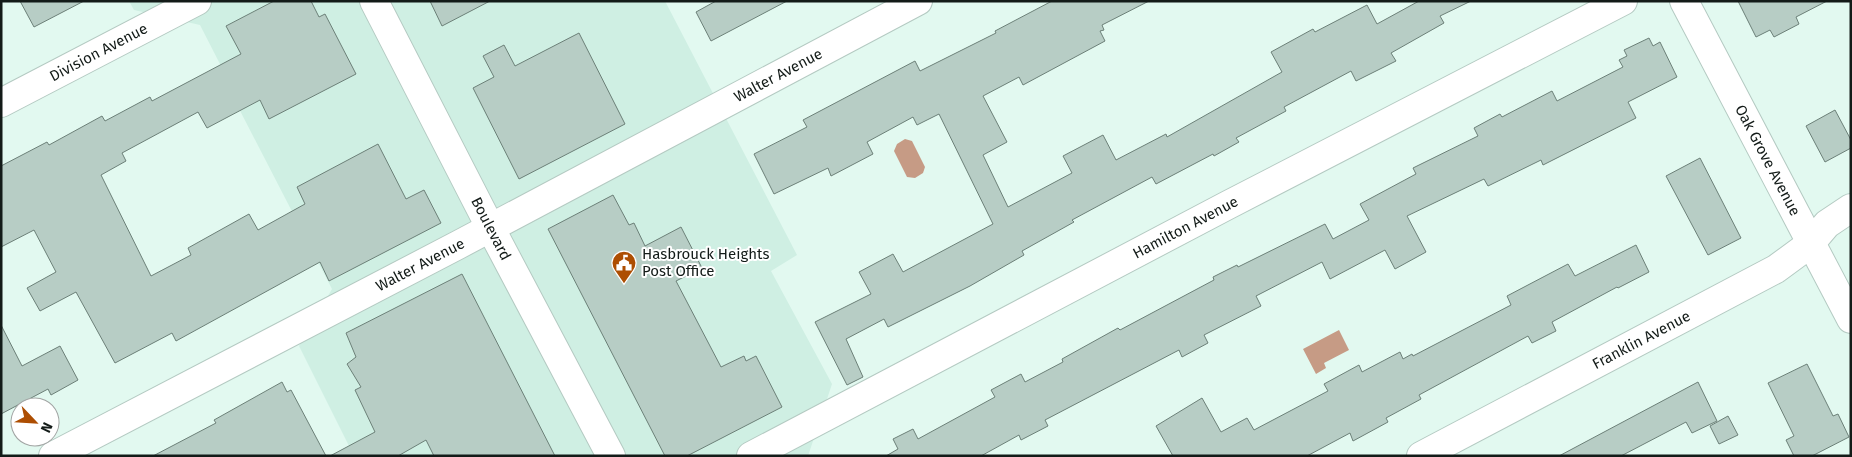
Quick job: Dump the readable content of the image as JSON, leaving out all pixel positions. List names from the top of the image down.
{
  "streets": {
    "street": [
      "Division Avenue",
      "Walter Avenue",
      "Oak Grove Avenue",
      "Hamilton Avenue",
      "Boulevard",
      "Franklin Avenue"
    ]
  },
  "crossings": [
    ["Walter Avenue", "Boulevard"],
    ["Oak Grove Avenue", "Franklin Avenue"]
  ],
  "places": {
    "public building": ["Hasbrouck Heights Post Office"]
  },
  "north": "bottom right"
}
